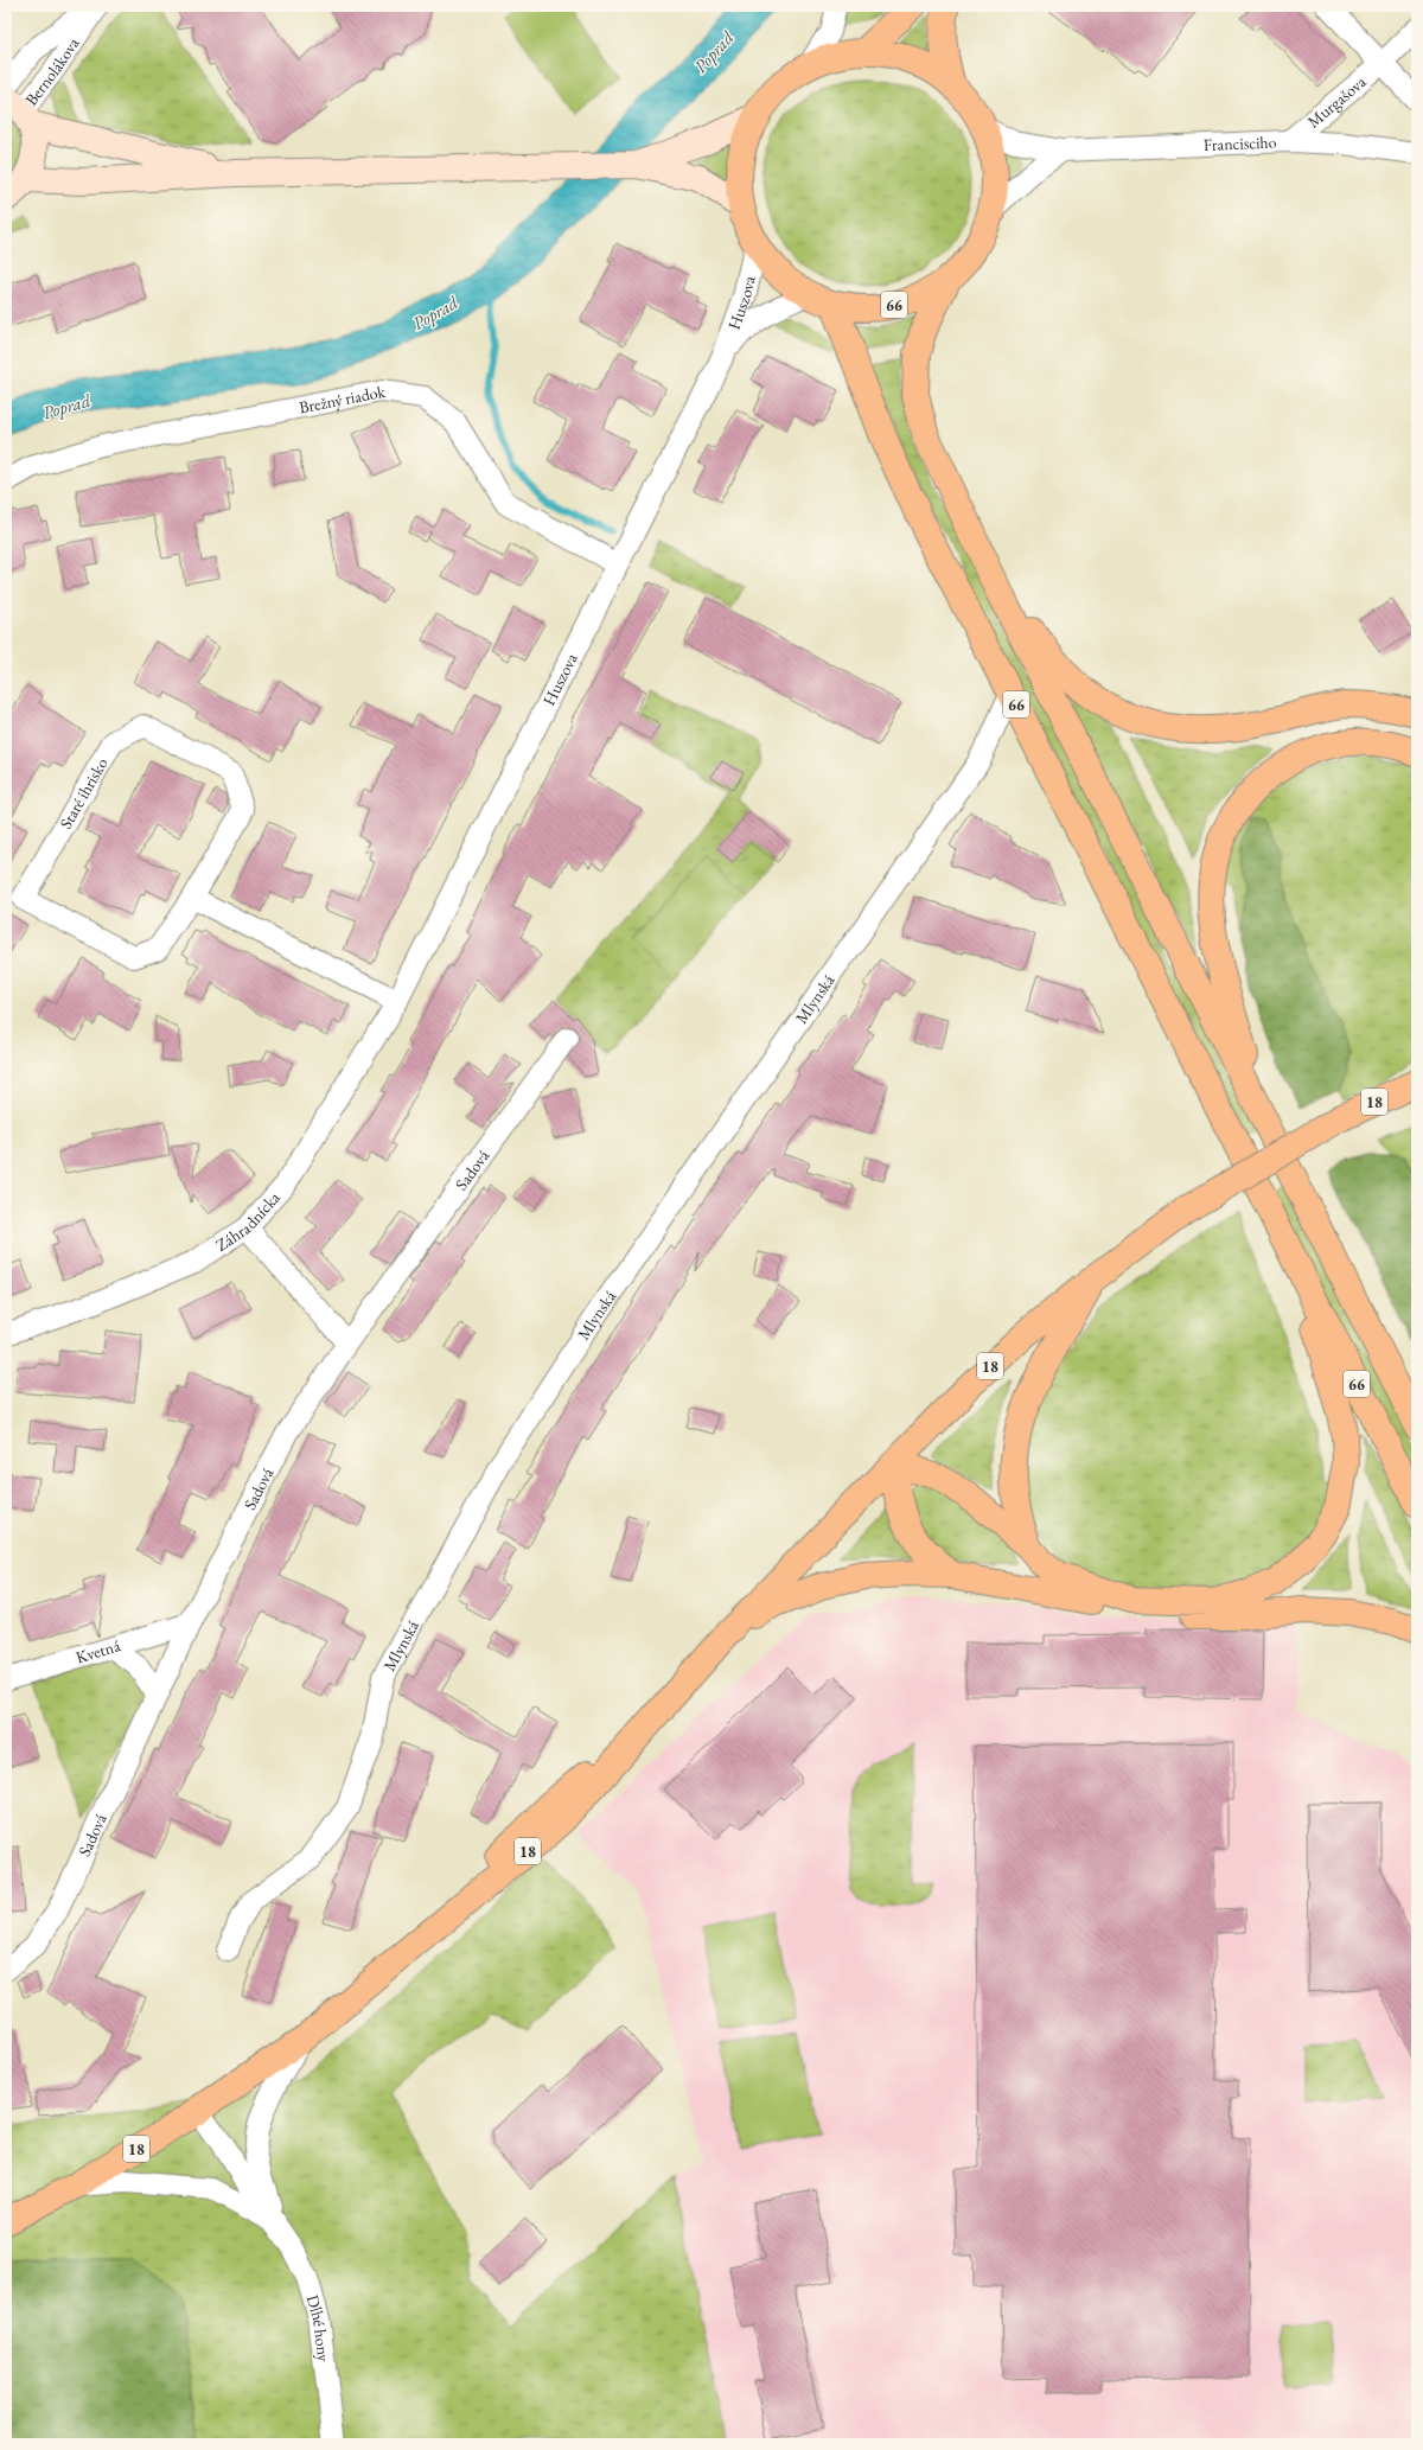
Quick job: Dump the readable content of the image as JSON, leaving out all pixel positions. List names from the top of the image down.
{
  "streets": {
    "main road": ["66", "18"],
    "street": [
      "Bernolákova",
      "Murgašova",
      "Francisciho",
      "Huszova",
      "Brežný riadok",
      "Staré ihrisko",
      "Mlynská",
      "Sadová",
      "Záhradnícka",
      "Kvetná",
      "Dlhé hony"
    ]
  },
  "crossings": [
    ["Murgašova", "Francisciho"],
    ["Francisciho", "66"],
    ["Huszova", "66"],
    ["Huszova", "Brežný riadok"],
    ["Huszova", "Záhradnícka"],
    ["66", "Mlynská"],
    ["18", "Dlhé hony"],
    ["Sadová", "Kvetná"]
  ],
  "water": ["Poprad"]
}
